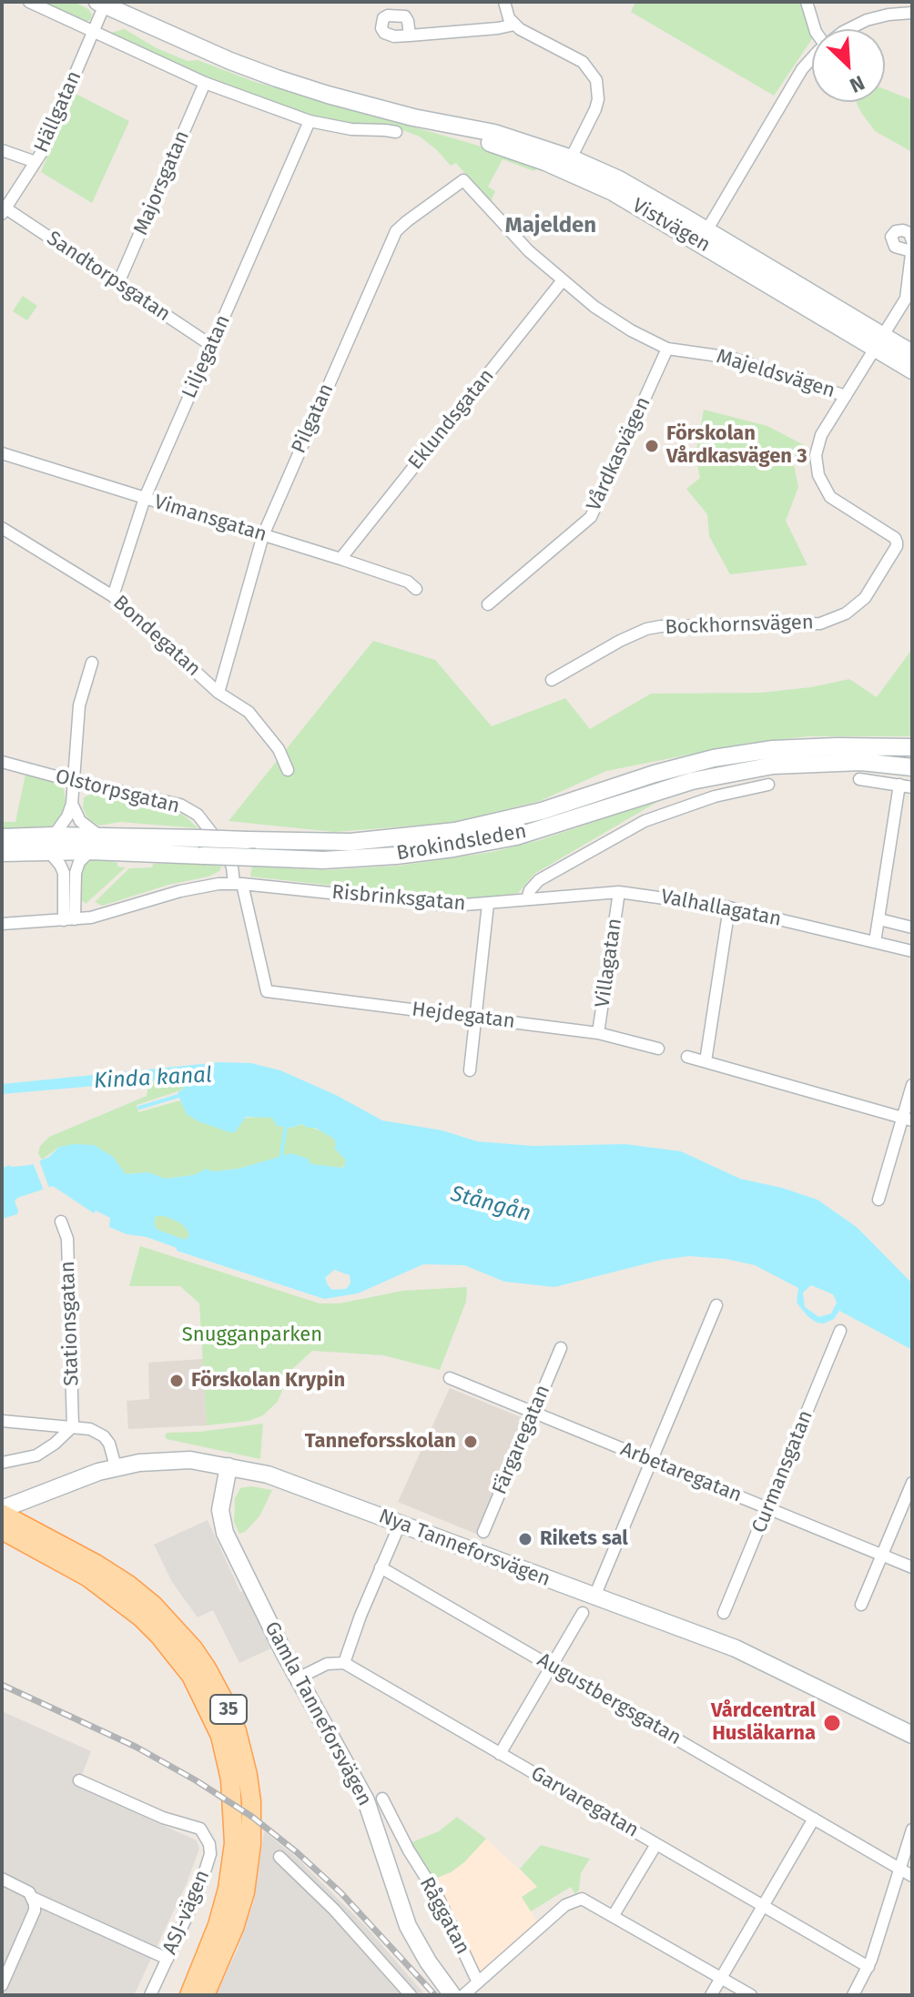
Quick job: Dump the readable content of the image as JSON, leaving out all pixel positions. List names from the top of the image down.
{
  "streets": {
    "main road": [
      "Vistvägen",
      "Brokindsleden",
      "Nya Tanneforsvägen",
      "35",
      "Gamla Tanneforsvägen"
    ],
    "street": [
      "Hällgatan",
      "Majorsgatan",
      "Sandtorpsgatan",
      "Liljegatan",
      "Majeldsvägen",
      "Pilgatan",
      "Eklundsgatan",
      "Vårdkasvägen",
      "Vimansgatan",
      "Bockhornsvägen",
      "Bondegatan",
      "Olstorpsgatan",
      "Risbrinksgatan",
      "Valhallagatan",
      "Villagatan",
      "Hejdegatan",
      "Stationsgatan",
      "Färgaregatan",
      "Curmansgatan",
      "Arbetaregatan",
      "Augustbergsgatan",
      "Garvaregatan",
      "ASJ-vägen",
      "Råggatan"
    ]
  },
  "crossings": [
    ["Hällgatan", "Vistvägen"],
    ["Hällgatan", "Sandtorpsgatan"],
    ["Majorsgatan", "Sandtorpsgatan"],
    ["Vistvägen", "Bockhornsvägen"],
    ["Sandtorpsgatan", "Liljegatan"],
    ["Liljegatan", "Vimansgatan"],
    ["Liljegatan", "Bondegatan"],
    ["Majeldsvägen", "Pilgatan"],
    ["Majeldsvägen", "Eklundsgatan"],
    ["Majeldsvägen", "Vårdkasvägen"],
    ["Majeldsvägen", "Bockhornsvägen"],
    ["Pilgatan", "Vimansgatan"],
    ["Pilgatan", "Bondegatan"],
    ["Eklundsgatan", "Vimansgatan"],
    ["Olstorpsgatan", "Risbrinksgatan"],
    ["Olstorpsgatan", "Hejdegatan"],
    ["Risbrinksgatan", "Valhallagatan"],
    ["Valhallagatan", "Villagatan"],
    ["Villagatan", "Hejdegatan"],
    ["Färgaregatan", "Arbetaregatan"],
    ["Curmansgatan", "Arbetaregatan"],
    ["Nya Tanneforsvägen", "35"],
    ["Nya Tanneforsvägen", "Gamla Tanneforsvägen"]
  ],
  "districts": ["Majelden"],
  "water": ["Kinda kanal", "Stångån"],
  "parks": ["Snugganparken"],
  "places": [
    "Förskolan Vårdkasvägen 3",
    "Förskolan Krypin",
    "Tanneforsskolan",
    "Rikets sal",
    "Vårdcentral Husläkarna"
  ],
  "north": "bottom right"
}
